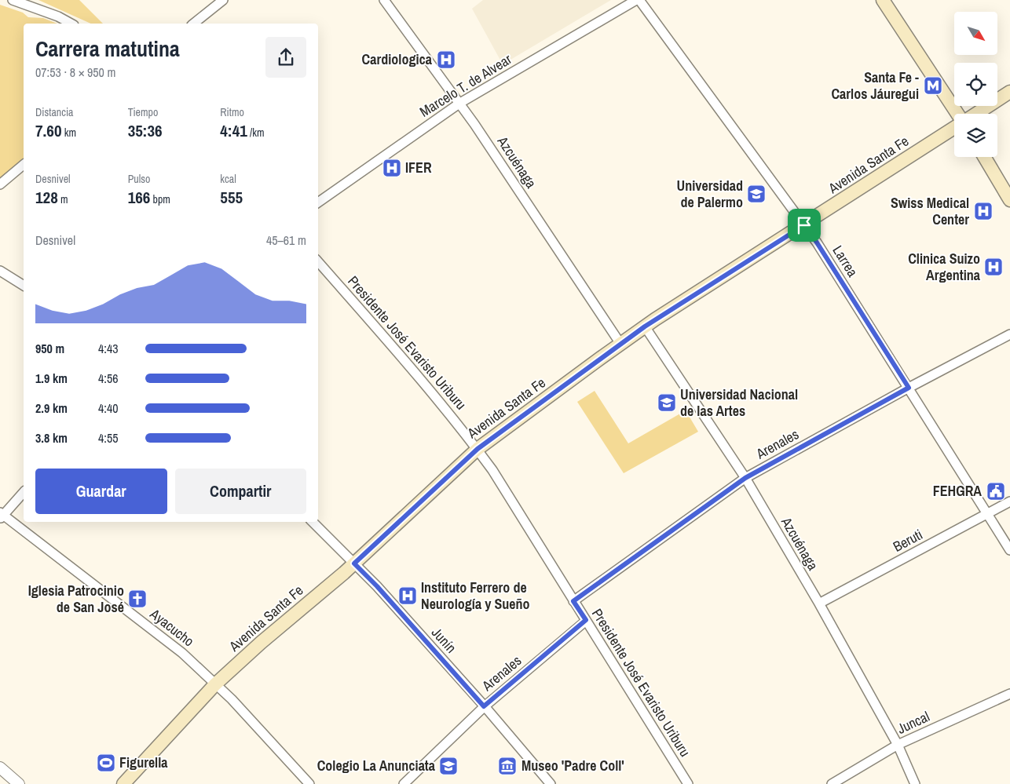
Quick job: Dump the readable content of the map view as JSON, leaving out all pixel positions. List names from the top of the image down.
{
  "streets": {
    "main road": ["Avenida Santa Fe"],
    "street": [
      "Marcelo T. de Alvear",
      "Azcuénaga",
      "Larrea",
      "Presidente José Evaristo Uriburu",
      "Arenales",
      "Beruti",
      "Ayacucho",
      "Junín",
      "Juncal"
    ]
  },
  "crossings": [
    ["Marcelo T. de Alvear", "Azcuénaga"],
    ["Marcelo T. de Alvear", "Larrea"],
    ["Azcuénaga", "Avenida Santa Fe"],
    ["Azcuénaga", "Arenales"],
    ["Azcuénaga", "Beruti"],
    ["Azcuénaga", "Juncal"],
    ["Avenida Santa Fe", "Larrea"],
    ["Avenida Santa Fe", "Presidente José Evaristo Uriburu"],
    ["Avenida Santa Fe", "Ayacucho"],
    ["Avenida Santa Fe", "Junín"],
    ["Larrea", "Arenales"],
    ["Larrea", "Beruti"],
    ["Presidente José Evaristo Uriburu", "Arenales"],
    ["Arenales", "Junín"]
  ],
  "places": {
    "hospital": [
      "Cardiologica",
      "IFER",
      "Swiss Medical Center",
      "Clinica Suizo Argentina",
      "Instituto Ferrero de Neurología y Sueño"
    ],
    "metro station": ["Santa Fe - Carlos Jáuregui"],
    "school or university": ["Universidad de Palermo", "Universidad Nacional de las Artes", "Colegio La Anunciata"],
    "public building": ["FEHGRA"],
    "church": ["Iglesia Patrocinio de San José"],
    "sports": ["Figurella"],
    "museum": ["Museo 'Padre Coll'"]
  },
  "north": "bottom right",
  "page": {
    "heading": ["Carrera matutina", "07:53 · 8 × 950 m"],
    "stats": [
      ["Distancia", "7.60 km"],
      ["Tiempo", "35:36"],
      ["Ritmo", "4:41 /km"],
      ["Desnivel", "128 m"],
      ["Pulso", "166 bpm"],
      ["kcal", "555"]
    ],
    "chart": ["Desnivel", "45–61 m"],
    "list": [
      {
        "name": "950 m",
        "note": "4:43"
      },
      {
        "name": "1.9 km",
        "note": "4:56"
      },
      {
        "name": "2.9 km",
        "note": "4:40"
      },
      {
        "name": "3.8 km",
        "note": "4:55"
      }
    ],
    "buttons": ["Guardar", "Compartir"]
  }
}
